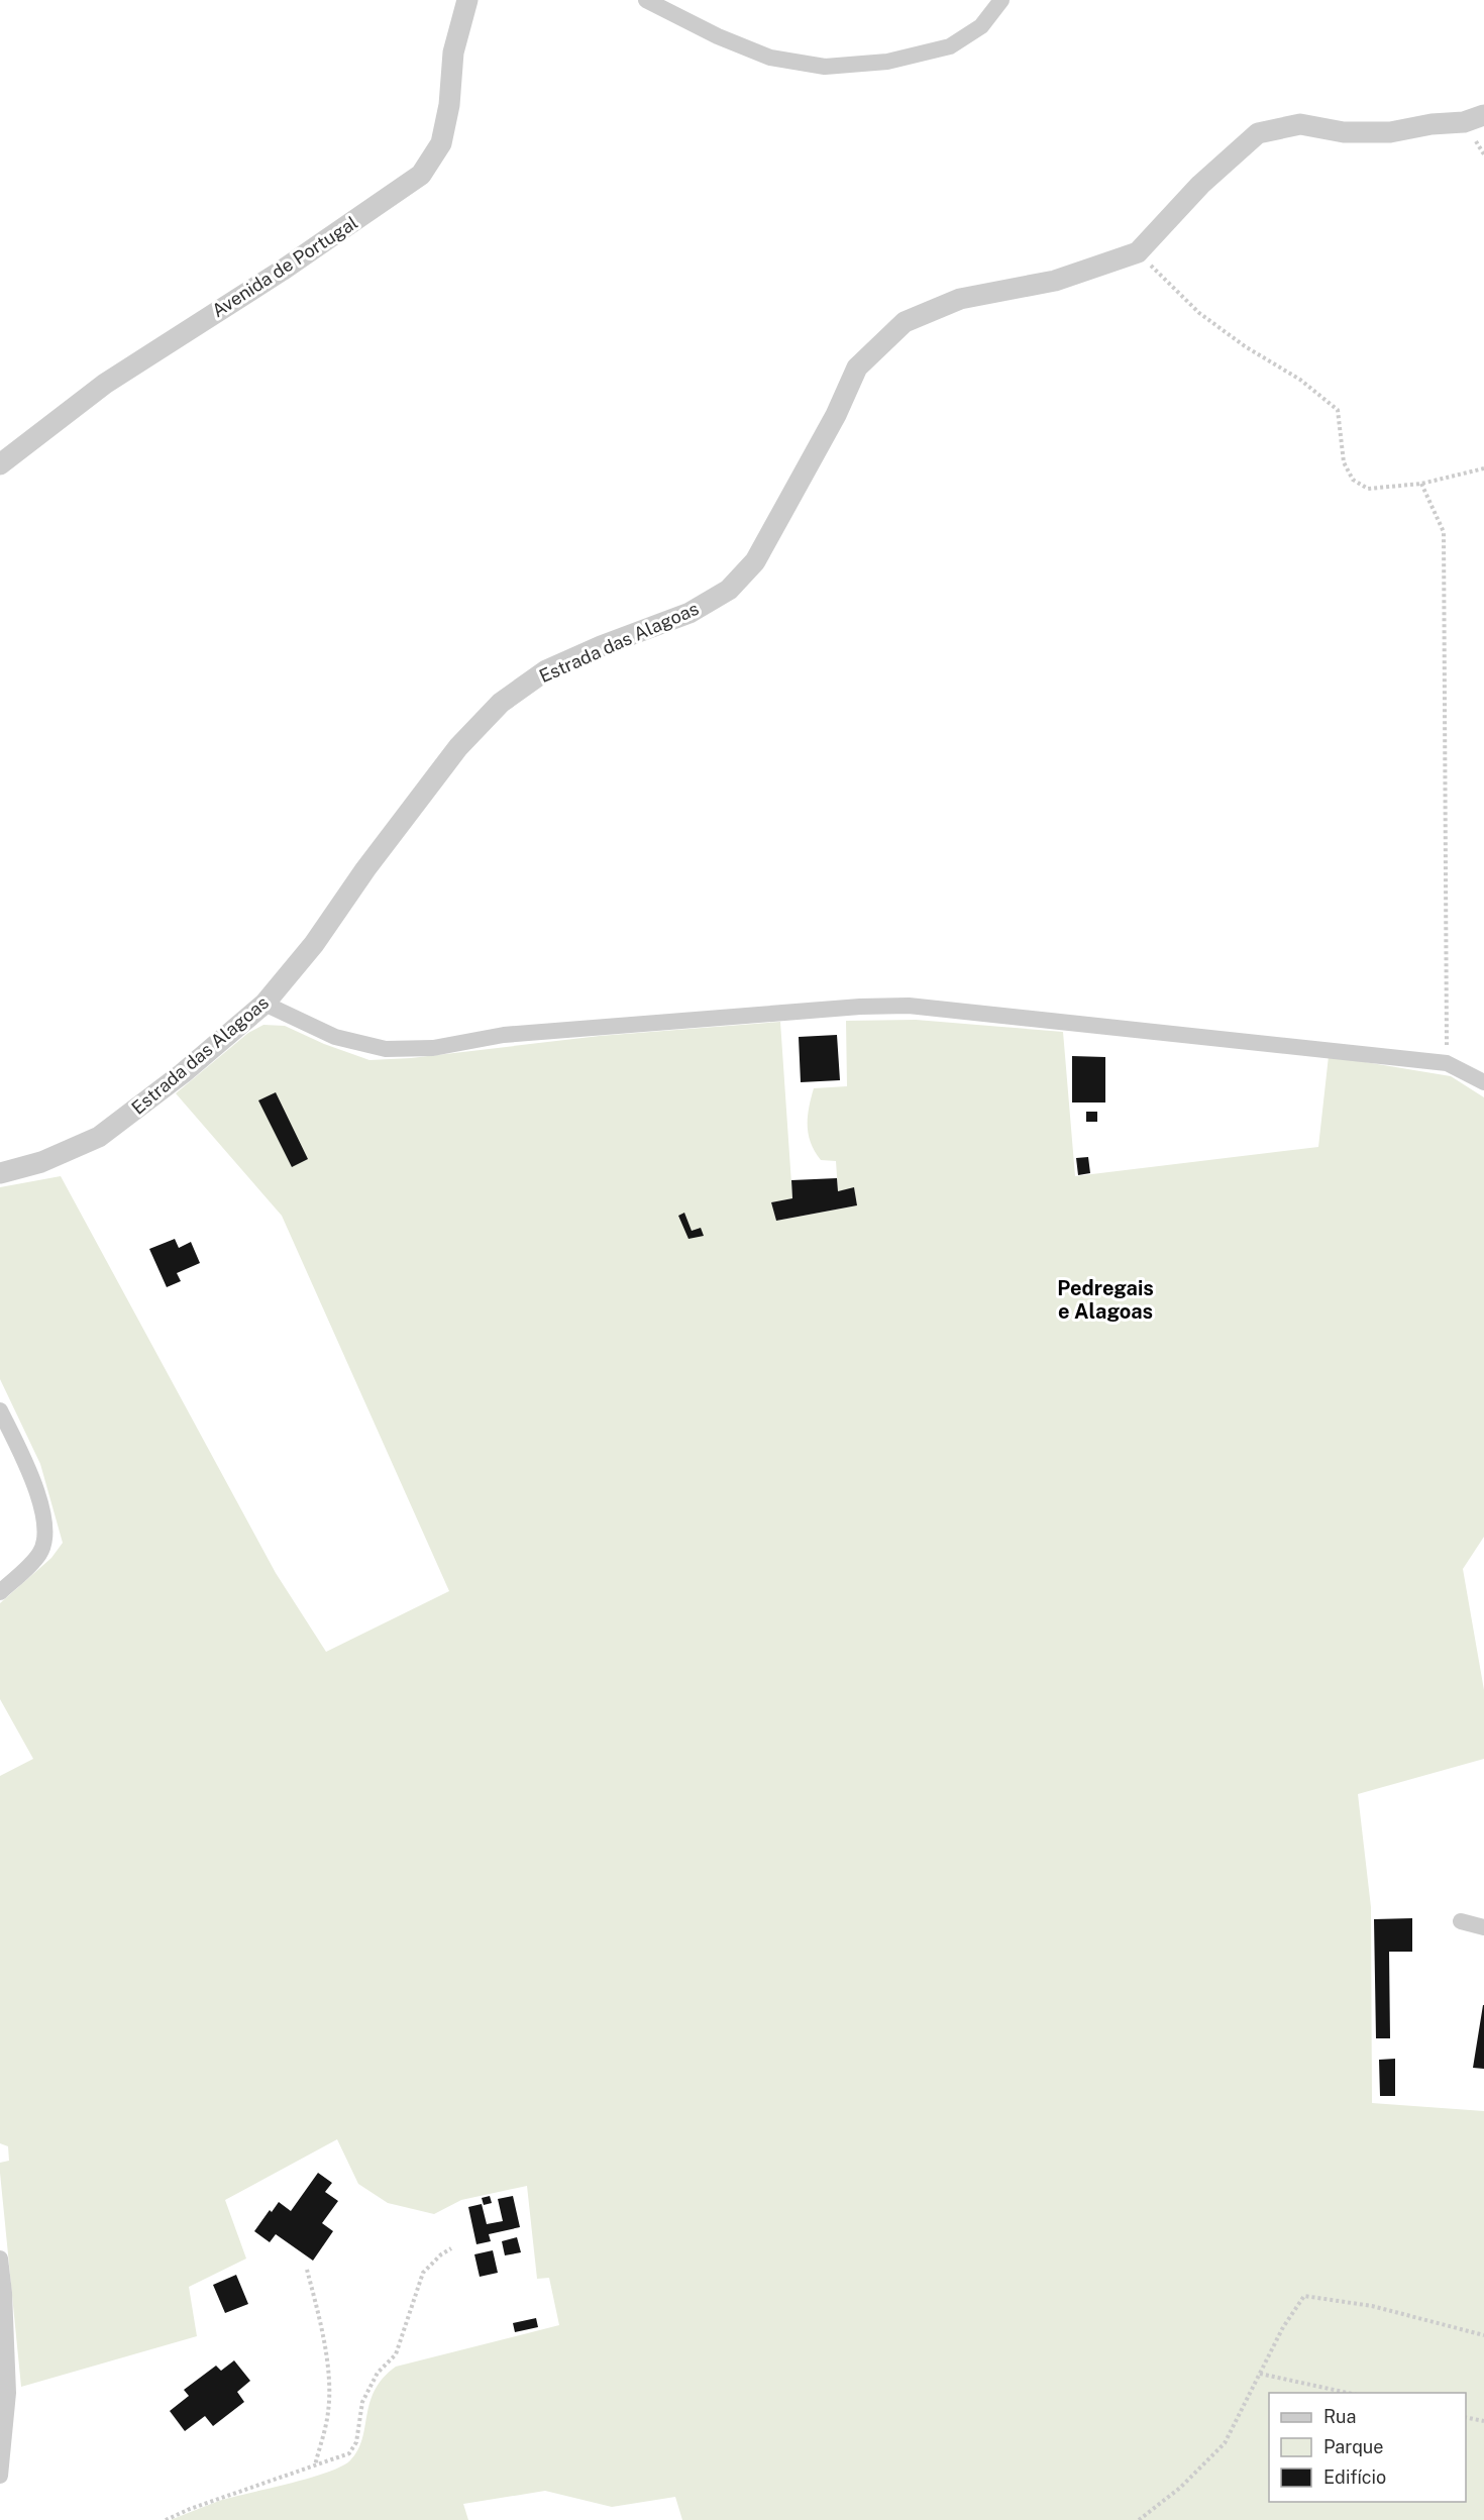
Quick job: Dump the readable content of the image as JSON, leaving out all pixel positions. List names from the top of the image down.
{
  "streets": {
    "street": ["Avenida de Portugal", "Estrada das Alagoas"]
  },
  "districts": ["Pedregais e Alagoas"],
  "legend": ["Rua", "Parque", "Edifício"]
}
